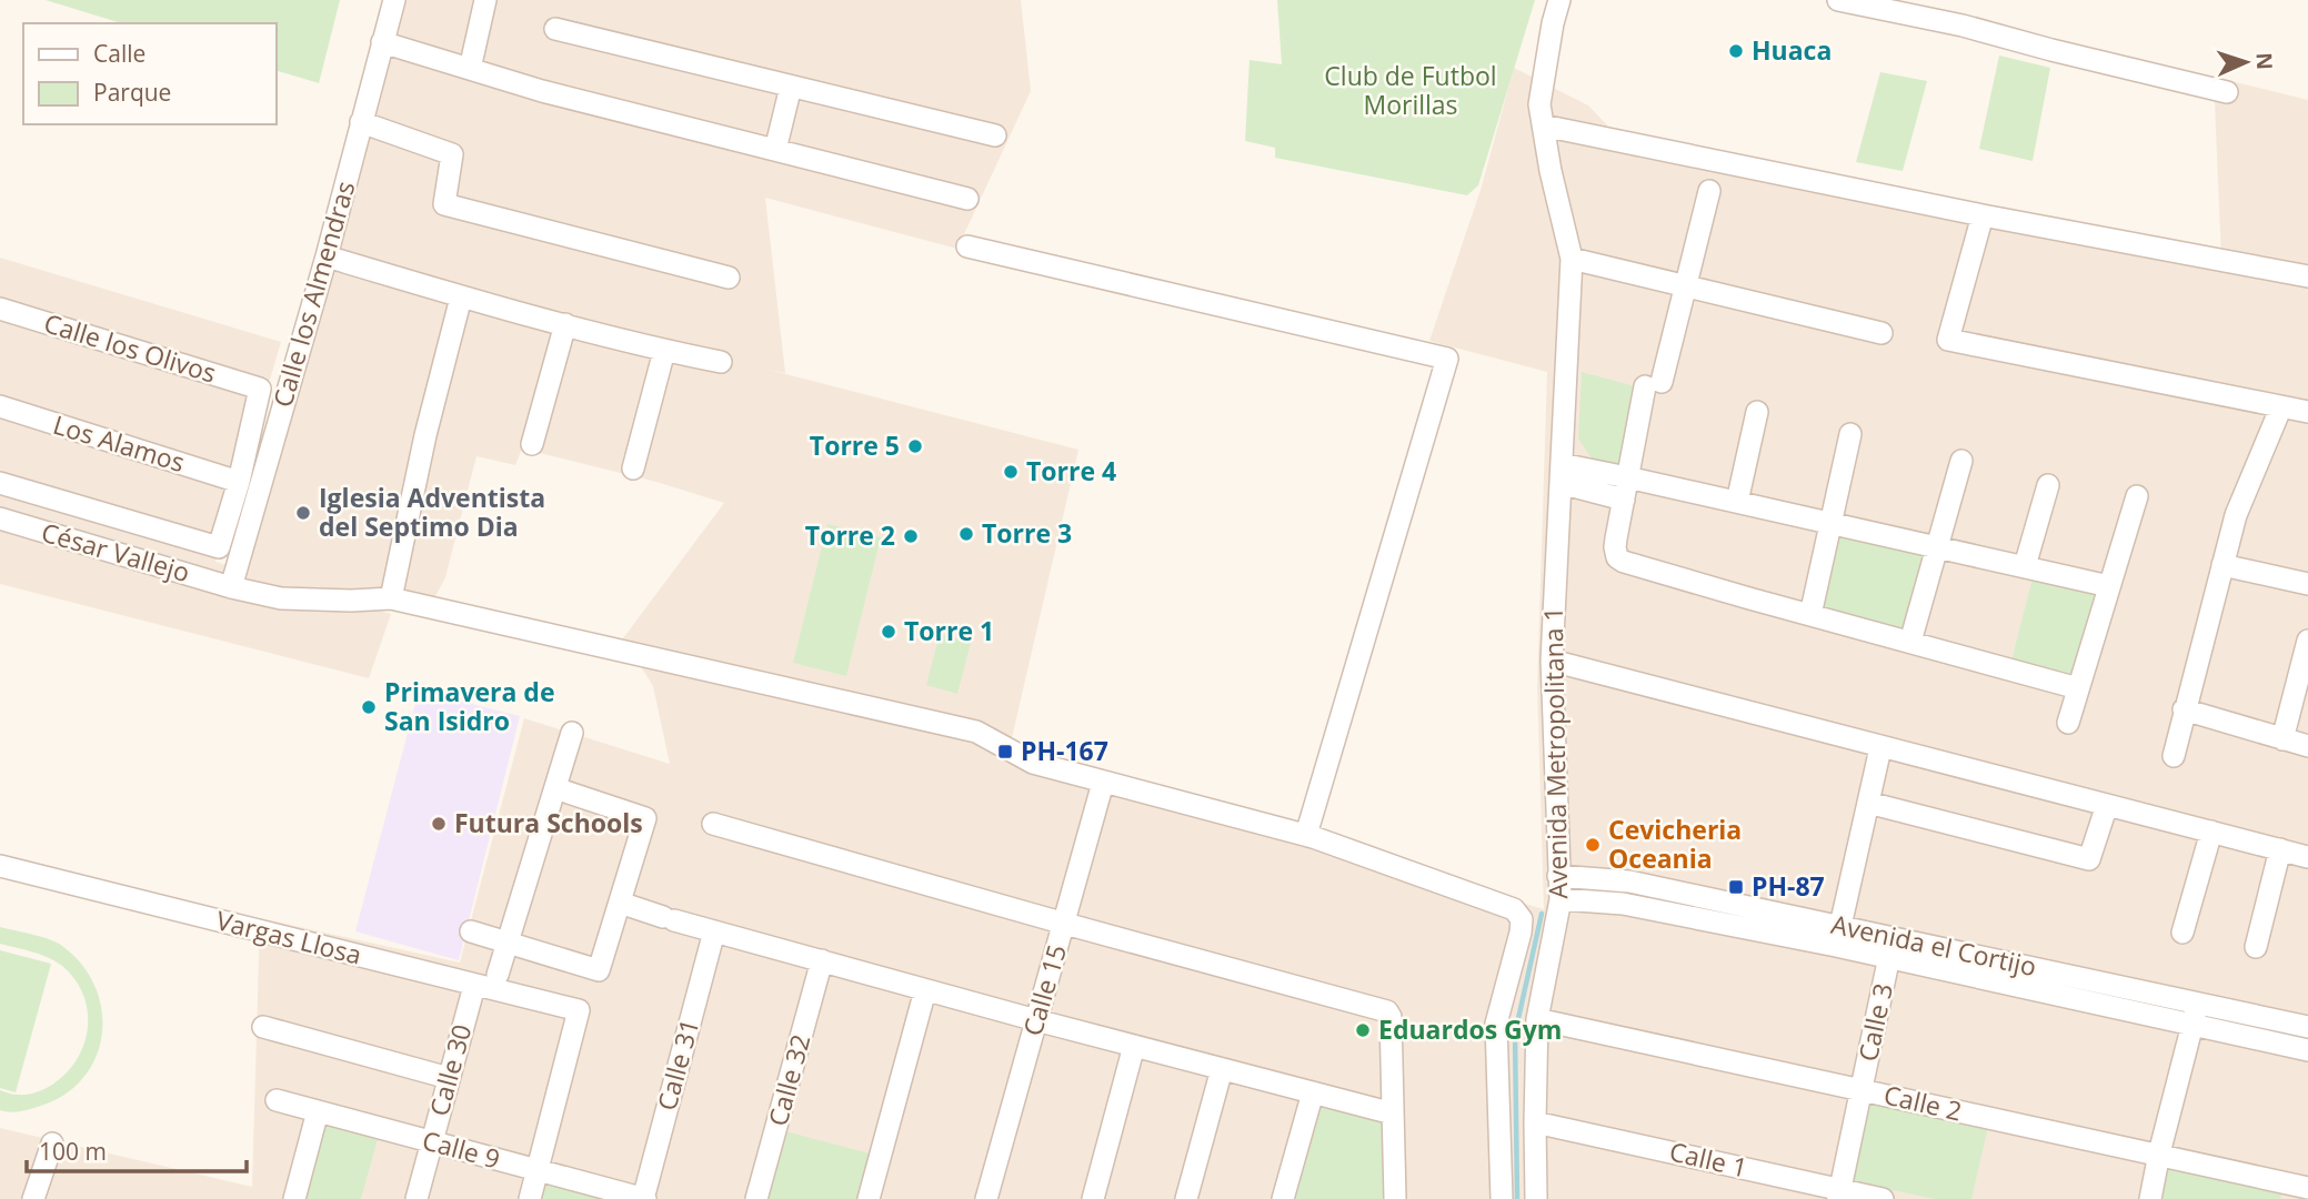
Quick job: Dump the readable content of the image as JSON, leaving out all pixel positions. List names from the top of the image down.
{
  "streets": {
    "street": [
      "Calle los Almendras",
      "Calle los Olivos",
      "Los Alamos",
      "César Vallejo",
      "Avenida Metropolitana 1",
      "Vargas Llosa",
      "Avenida el Cortijo",
      "Calle 15",
      "Calle 3",
      "Calle 31",
      "Calle 30",
      "Calle 32",
      "Calle 2",
      "Calle 9",
      "Calle 1"
    ]
  },
  "crossings": [
    ["Calle los Almendras", "César Vallejo"],
    ["Calle los Olivos", "Los Alamos"],
    ["César Vallejo", "Calle 15"],
    ["Avenida Metropolitana 1", "Avenida el Cortijo"],
    ["Avenida Metropolitana 1", "Calle 2"],
    ["Avenida Metropolitana 1", "Calle 1"],
    ["Vargas Llosa", "Calle 30"],
    ["Vargas Llosa", "Calle 9"],
    ["Avenida el Cortijo", "Calle 3"],
    ["Calle 3", "Calle 2"],
    ["Calle 3", "Calle 1"],
    ["Calle 31", "Calle 9"],
    ["Calle 30", "Calle 9"]
  ],
  "parks": ["Club de Futbol Morillas"],
  "places": {
    "other": [
      "Huaca",
      "Torre 5",
      "Torre 4",
      "Iglesia Adventista del Septimo Dia",
      "Torre 3",
      "Torre 2",
      "Torre 1",
      "Primavera de San Isidro",
      "Futura Schools",
      "Cevicheria Oceania",
      "Eduardos Gym"
    ],
    "transit": ["PH-167", "PH-87"]
  },
  "legend": ["Calle", "Parque"],
  "scale_bar": "100 m",
  "north": "right"
}
